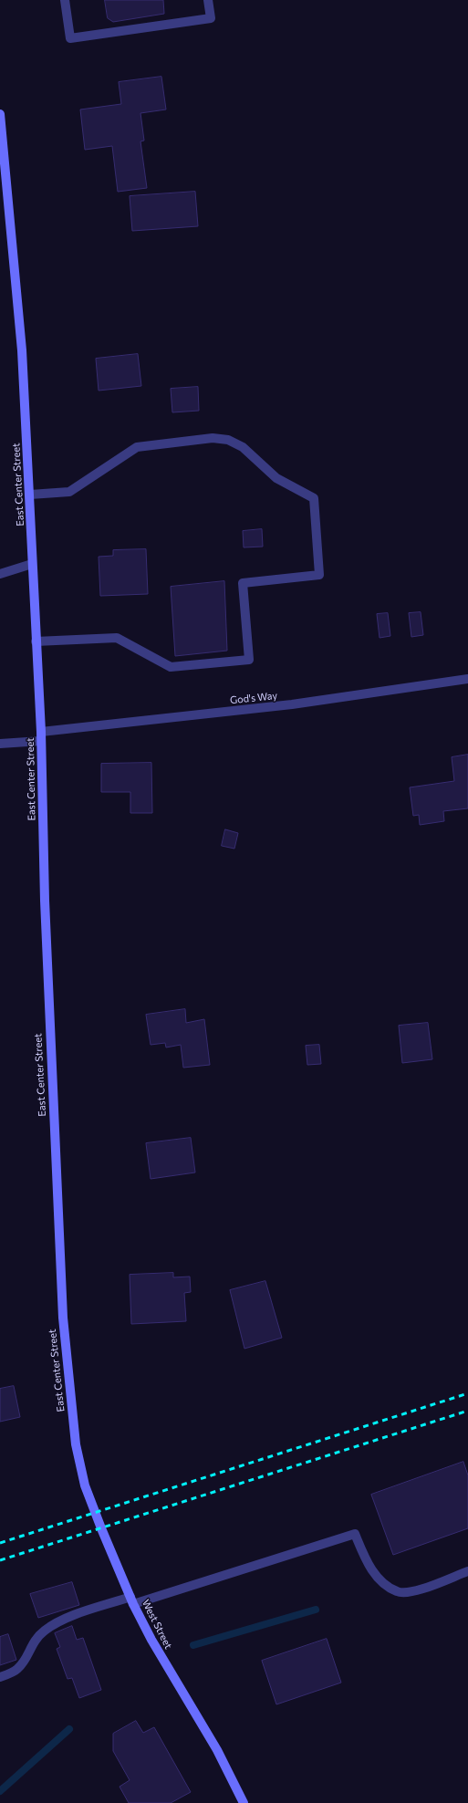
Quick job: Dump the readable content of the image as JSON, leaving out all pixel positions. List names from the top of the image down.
{
  "streets": {
    "main road": ["East Center Street", "West Street"],
    "street": ["God's Way"]
  },
  "crossings": [
    ["East Center Street", "God's Way"],
    ["East Center Street", "West Street"]
  ]
}
